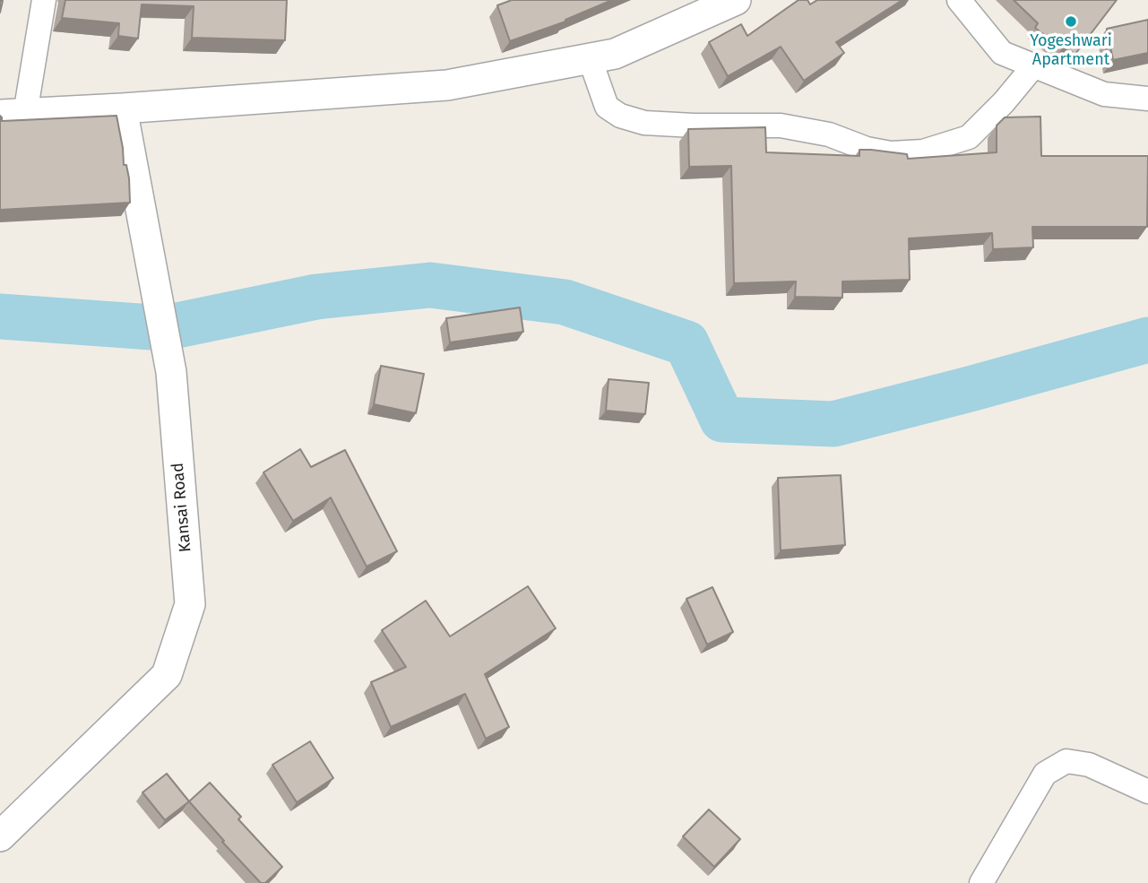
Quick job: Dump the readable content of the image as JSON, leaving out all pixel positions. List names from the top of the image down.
{
  "streets": {
    "street": ["Kansai Road"]
  },
  "places": ["Yogeshwari Apartment"]
}
